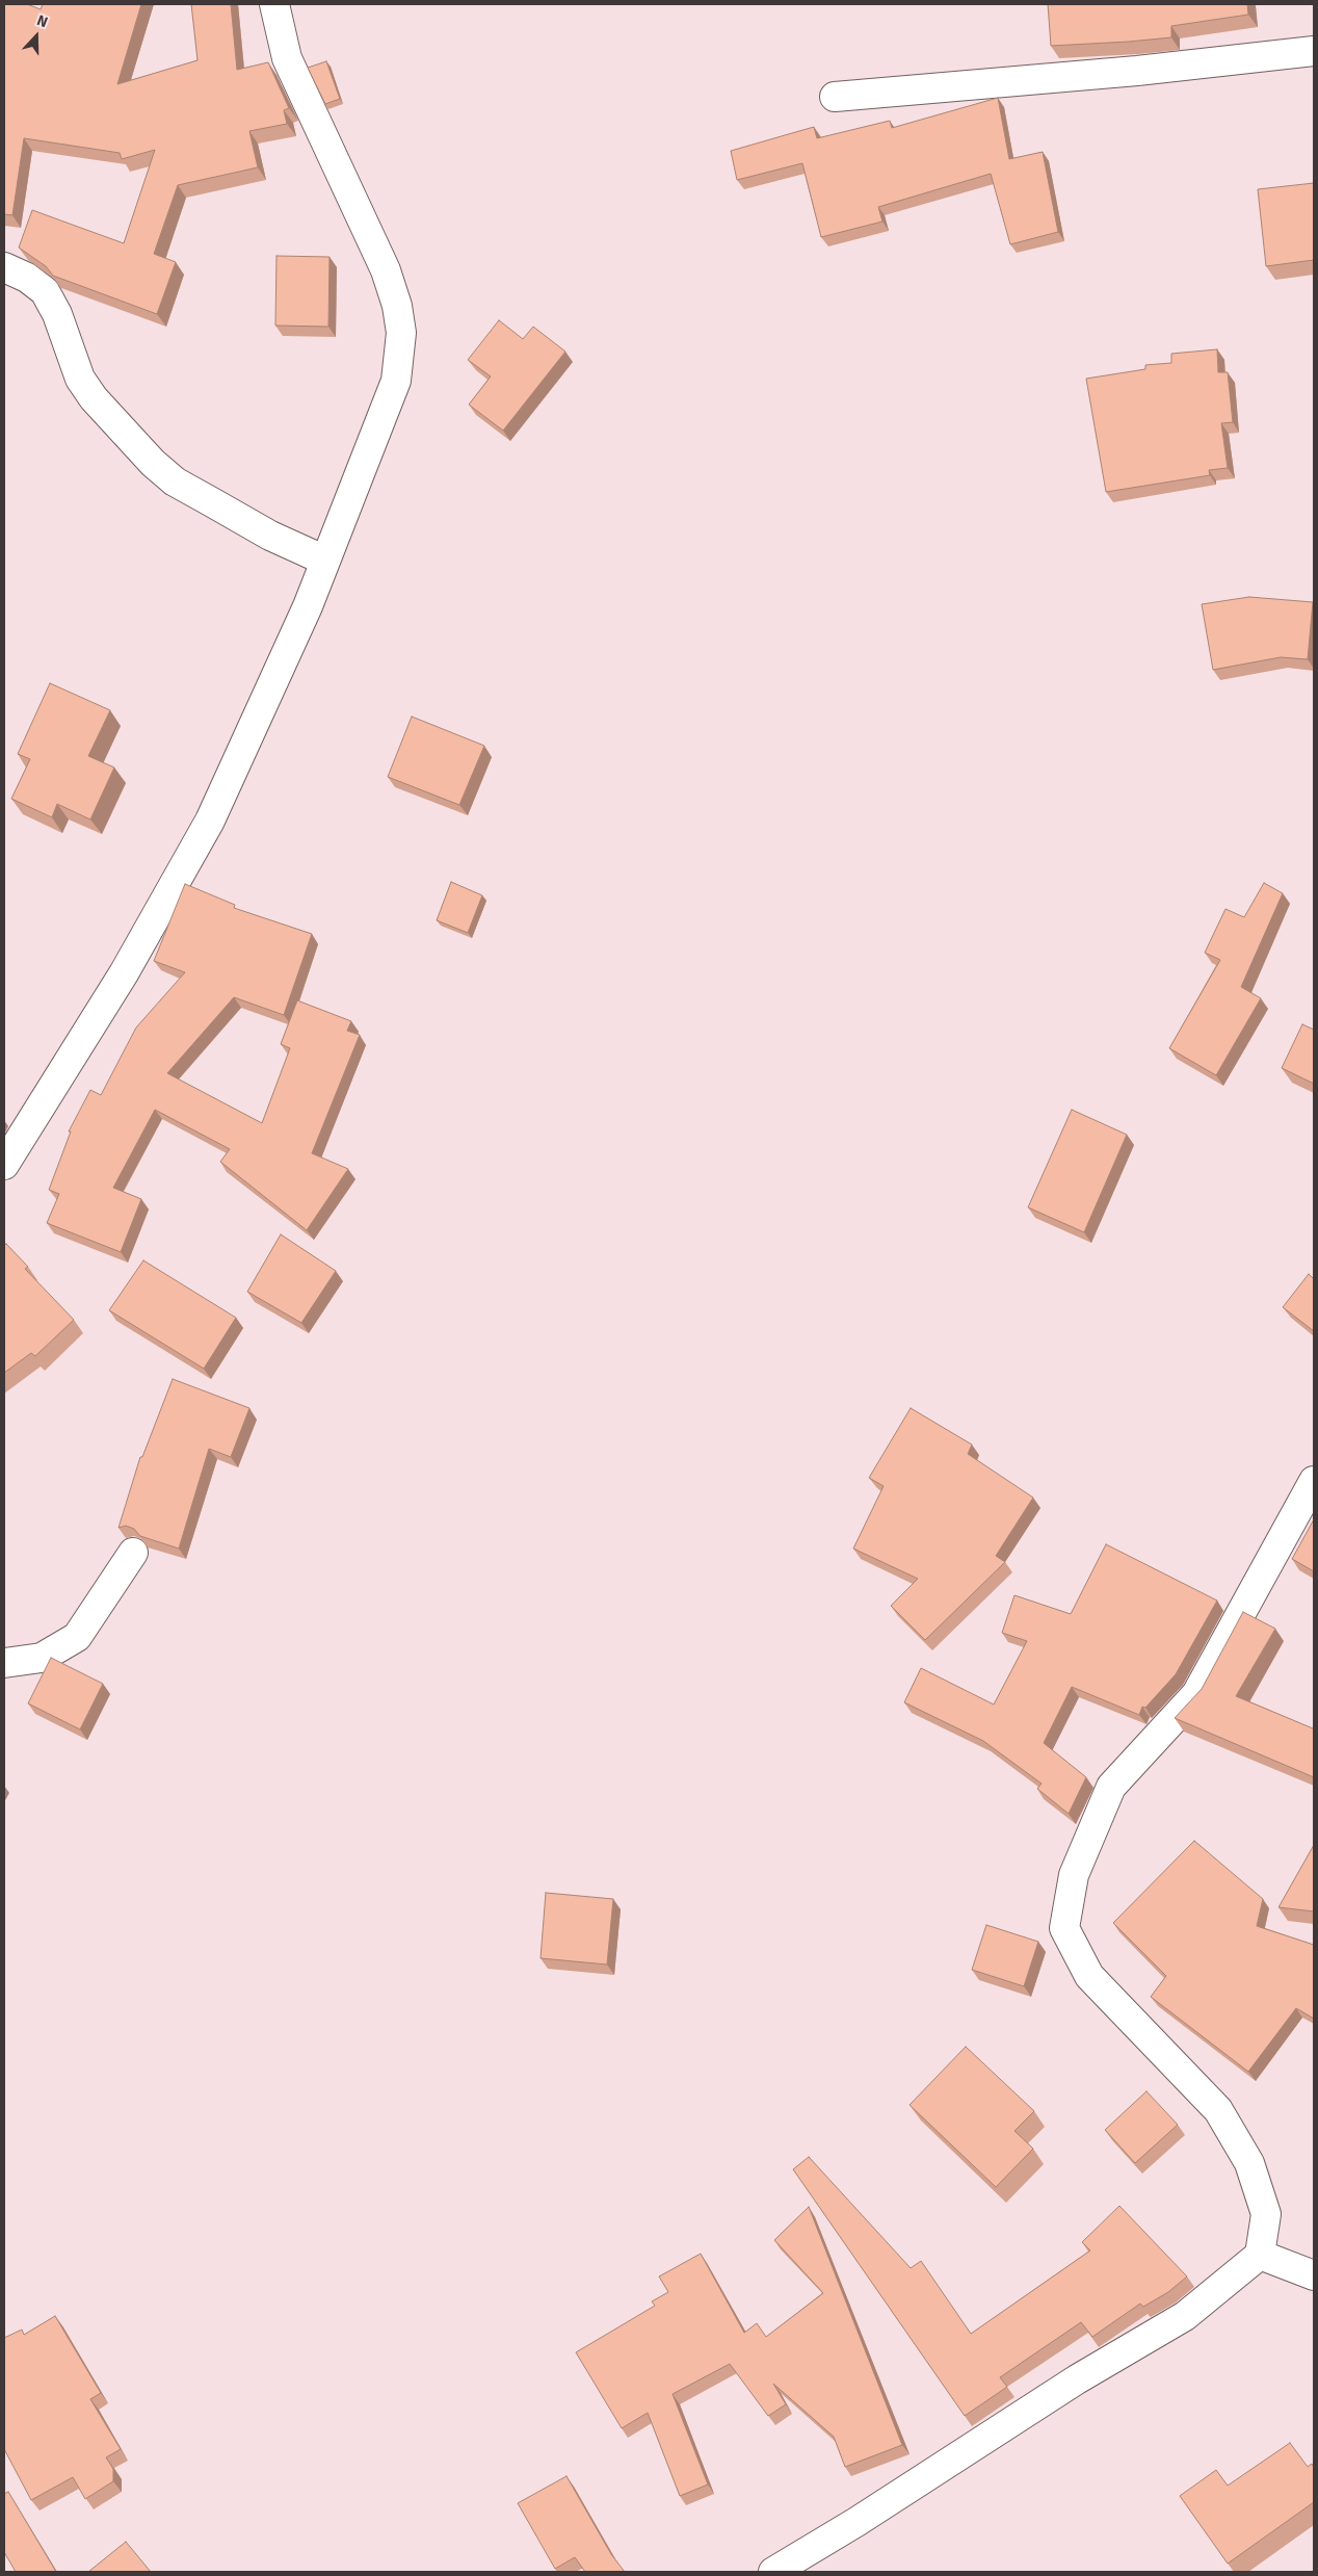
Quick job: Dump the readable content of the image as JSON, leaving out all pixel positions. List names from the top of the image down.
{
  "north": "top"
}
